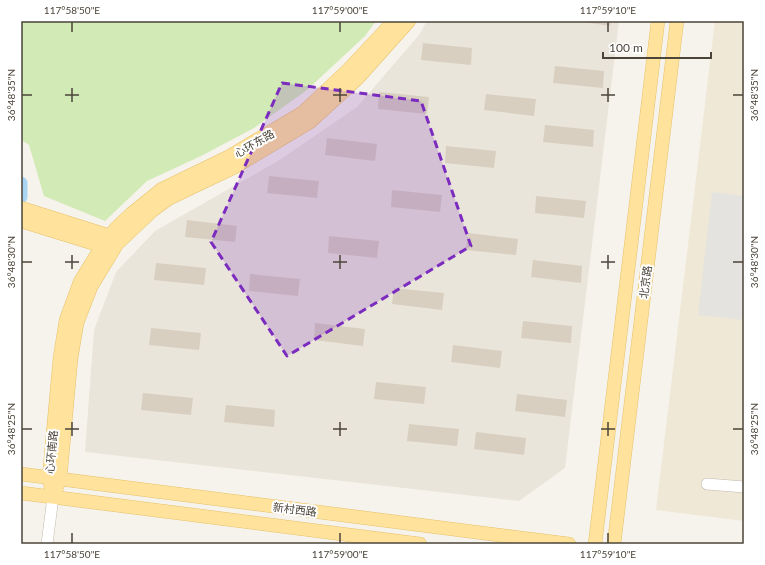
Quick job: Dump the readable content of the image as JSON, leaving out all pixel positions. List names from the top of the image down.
{
  "streets": {
    "main road": [
      "心环东路",
      "北京路",
      "心环南路",
      "新村西路"
    ]
  },
  "crossings": [
    ["心环东路", "心环南路"],
    ["心环南路", "新村西路"]
  ],
  "scale_bar": "100 m",
  "coordinates": [
    "117°58'50\"E",
    "117°59'00\"E",
    "117°59'10\"E",
    "36°48'35\"N",
    "36°48'30\"N",
    "36°48'25\"N"
  ]
}
